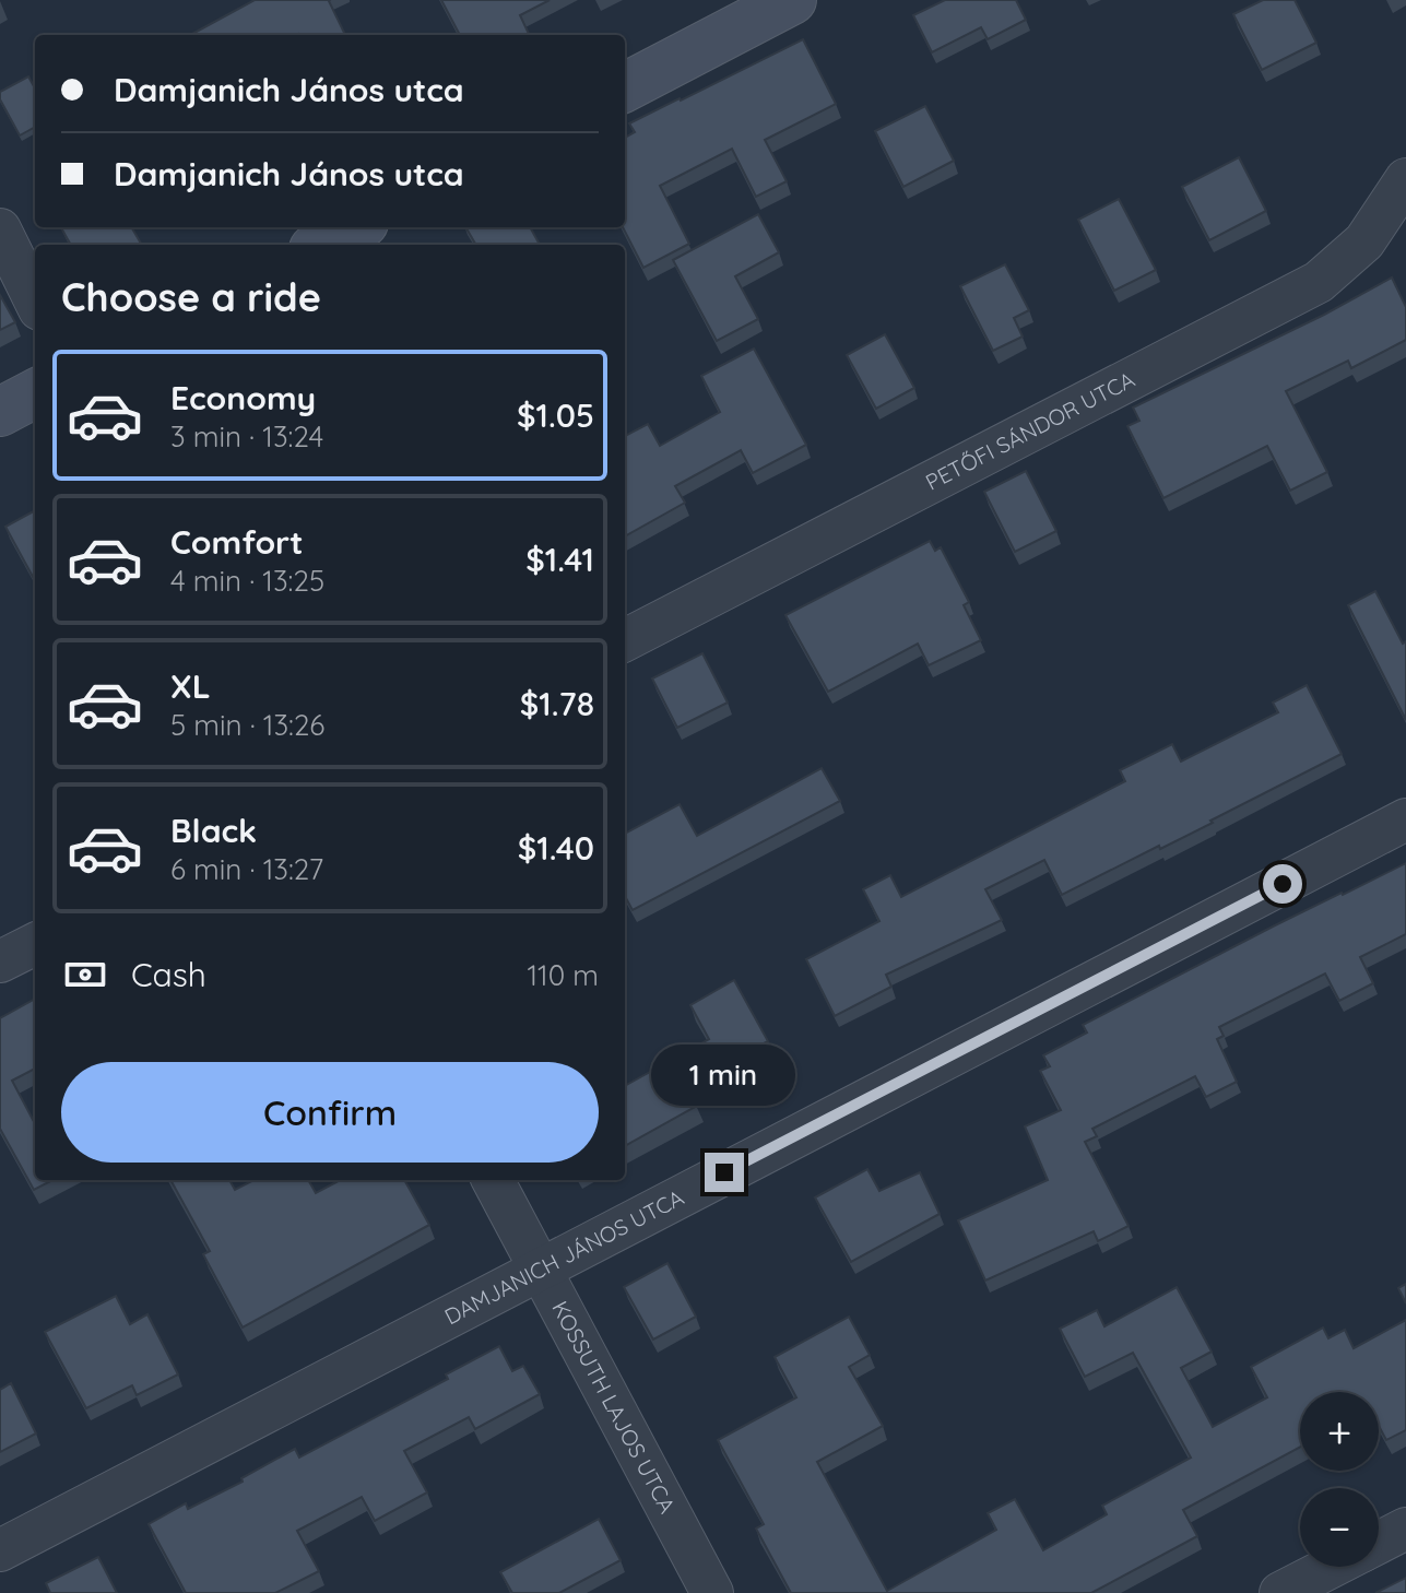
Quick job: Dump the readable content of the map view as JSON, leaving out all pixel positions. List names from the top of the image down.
{
  "streets": {
    "street": ["PETŐFI SÁNDOR UTCA", "DAMJANICH JÁNOS UTCA", "KOSSUTH LAJOS UTCA"]
  },
  "crossings": [
    ["DAMJANICH JÁNOS UTCA", "KOSSUTH LAJOS UTCA"]
  ],
  "page": {
    "banner": ["Damjanich János utca", "Damjanich János utca"],
    "heading": "Choose a ride",
    "list": [
      {
        "name": "Economy",
        "note": "3 min · 13:24",
        "value": "$1.05"
      },
      {
        "name": "Comfort",
        "note": "4 min · 13:25",
        "value": "$1.41"
      },
      {
        "name": "XL",
        "note": "5 min · 13:26",
        "value": "$1.78"
      },
      {
        "name": "Black",
        "note": "6 min · 13:27",
        "value": "$1.40"
      }
    ],
    "pay": ["Cash", "110 m"],
    "bubble": "1 min",
    "buttons": "Confirm",
    "map_buttons": ["+", "−"]
  }
}
